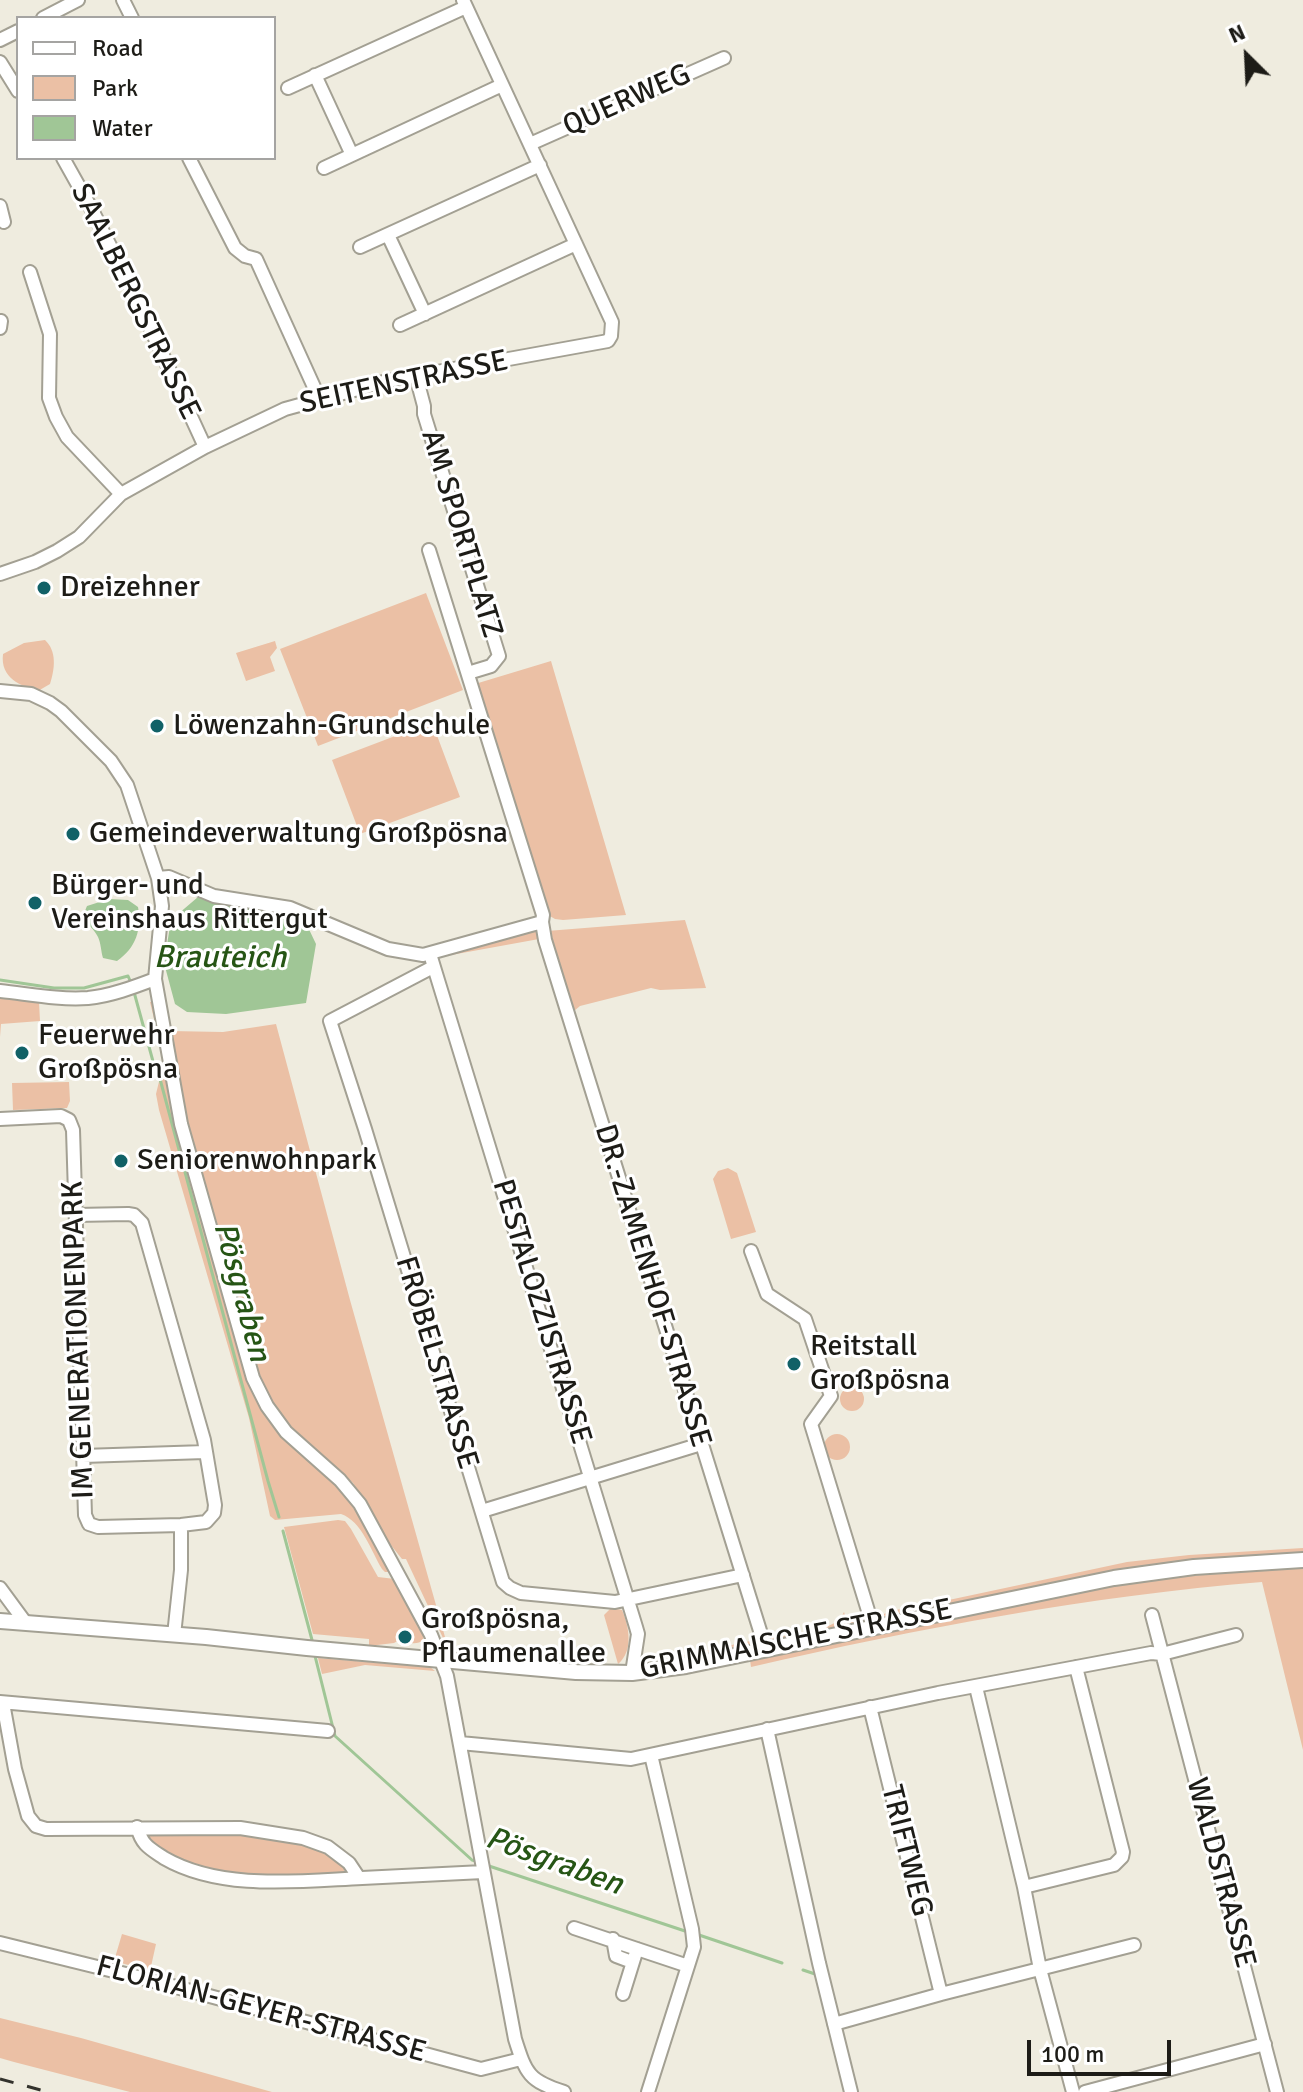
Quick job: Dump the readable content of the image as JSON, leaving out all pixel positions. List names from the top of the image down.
{
  "streets": {
    "main road": ["GRIMMAISCHE STRASSE"],
    "street": [
      "QUERWEG",
      "SAALBERGSTRASSE",
      "SEITENSTRASSE",
      "AM SPORTPLATZ",
      "DR.-ZAMENHOF-STRASSE",
      "PESTALOZZISTRASSE",
      "IM GENERATIONENPARK",
      "FRÖBELSTRASSE",
      "TRIFTWEG",
      "WALDSTRASSE",
      "FLORIAN-GEYER-STRASSE"
    ]
  },
  "crossings": [
    ["SAALBERGSTRASSE", "SEITENSTRASSE"],
    ["SEITENSTRASSE", "AM SPORTPLATZ"],
    ["AM SPORTPLATZ", "DR.-ZAMENHOF-STRASSE"],
    ["DR.-ZAMENHOF-STRASSE", "FRÖBELSTRASSE"],
    ["DR.-ZAMENHOF-STRASSE", "GRIMMAISCHE STRASSE"],
    ["PESTALOZZISTRASSE", "FRÖBELSTRASSE"],
    ["PESTALOZZISTRASSE", "GRIMMAISCHE STRASSE"]
  ],
  "water": ["Brauteich", "Pösgraben"],
  "places": [
    "Dreizehner",
    "Löwenzahn-Grundschule",
    "Gemeindeverwaltung Großpösna",
    "Bürger- und Vereinshaus Rittergut",
    "Feuerwehr Großpösna",
    "Seniorenwohnpark",
    "Reitstall Großpösna",
    "Großpösna, Pflaumenallee"
  ],
  "legend": ["Road", "Park", "Water"],
  "scale_bar": "100 m",
  "north": "top left"
}
